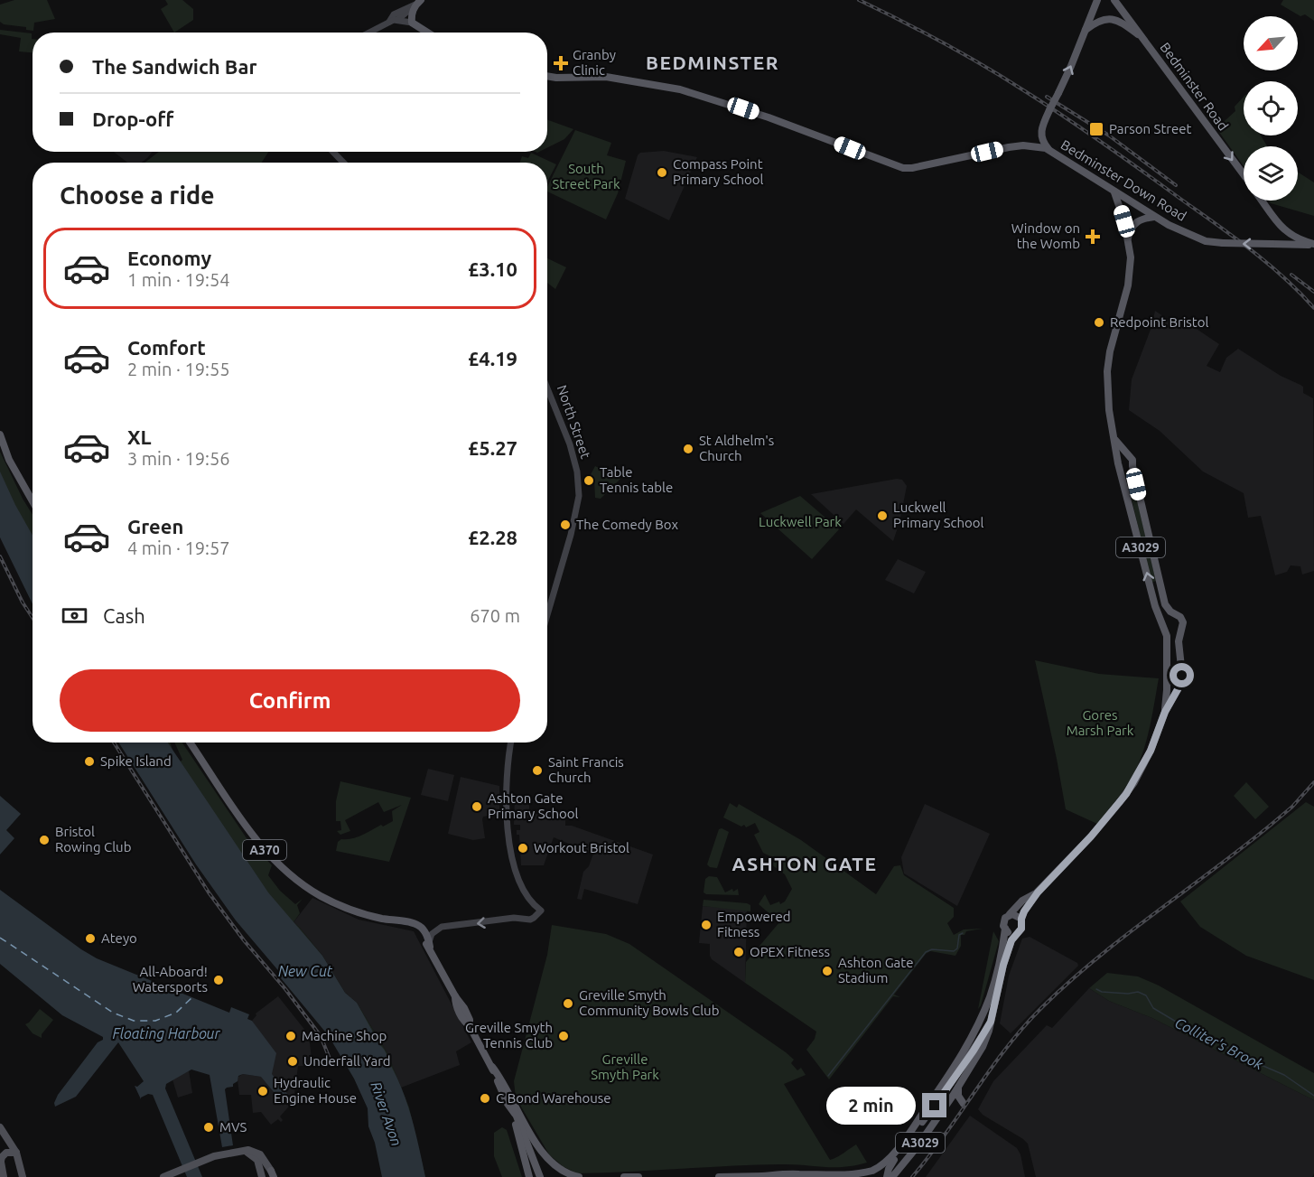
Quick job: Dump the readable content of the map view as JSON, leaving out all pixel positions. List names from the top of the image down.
{
  "streets": {
    "highway": [
      "Bedminster Road",
      "Bedminster Down Road",
      "A3029",
      "A370"
    ],
    "main road": ["North Street"]
  },
  "crossings": [
    ["Bedminster Road", "Bedminster Down Road"],
    ["Bedminster Down Road", "A3029"]
  ],
  "one_way": ["Bedminster Road", "Bedminster Down Road"],
  "districts": ["BEDMINSTER", "ASHTON GATE"],
  "water": [
    "New Cut",
    "Floating Harbour",
    "Colliter's Brook",
    "River Avon"
  ],
  "parks": [
    "South Street Park",
    "Luckwell Park",
    "Gores Marsh Park",
    "Greville Smyth Park"
  ],
  "places": {
    "health": ["Granby Clinic", "Window on the Womb"],
    "transit": ["Parson Street"],
    "other": [
      "Compass Point Primary School",
      "Redpoint Bristol",
      "St Aldhelm's Church",
      "Table Tennis table",
      "Luckwell Primary School",
      "The Comedy Box",
      "Spike Island",
      "Saint Francis Church",
      "Ashton Gate Primary School",
      "Bristol Rowing Club",
      "Workout Bristol",
      "Empowered Fitness",
      "Ateyo",
      "OPEX Fitness",
      "Ashton Gate Stadium",
      "All-Aboard! Watersports",
      "Greville Smyth Community Bowls Club",
      "Machine Shop",
      "Greville Smyth Tennis Club",
      "Underfall Yard",
      "Hydraulic Engine House",
      "C Bond Warehouse",
      "MVS"
    ]
  },
  "north": "bottom left",
  "page": {
    "banner": ["The Sandwich Bar", "Drop-off"],
    "heading": "Choose a ride",
    "list": [
      {
        "name": "Economy",
        "note": "1 min · 19:54",
        "value": "£3.10"
      },
      {
        "name": "Comfort",
        "note": "2 min · 19:55",
        "value": "£4.19"
      },
      {
        "name": "XL",
        "note": "3 min · 19:56",
        "value": "£5.27"
      },
      {
        "name": "Green",
        "note": "4 min · 19:57",
        "value": "£2.28"
      }
    ],
    "pay": ["Cash", "670 m"],
    "buttons": "Confirm",
    "bubble": "2 min"
  }
}
